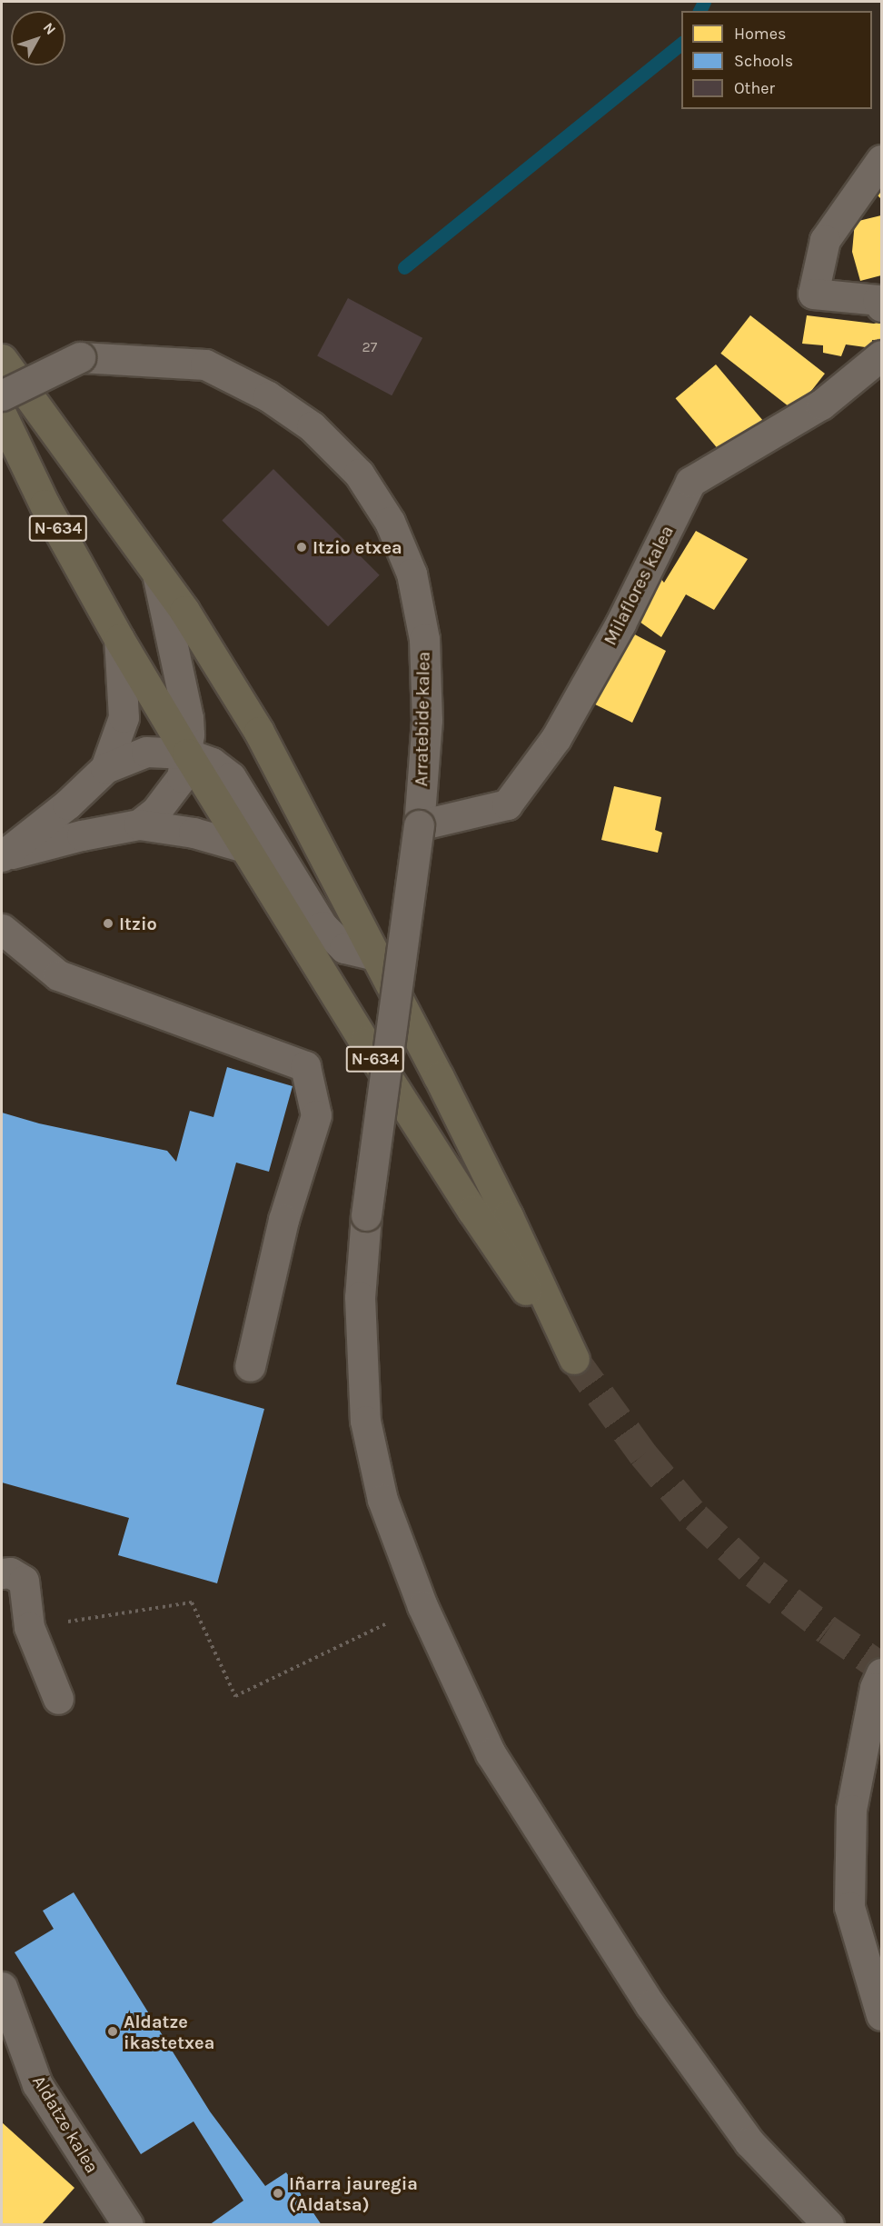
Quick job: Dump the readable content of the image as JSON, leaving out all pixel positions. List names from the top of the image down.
{
  "streets": {
    "highway": ["N-634"],
    "street": ["Milaflores kalea", "Arratebide kalea", "Aldatze kalea"]
  },
  "crossings": [
    ["Milaflores kalea", "Arratebide kalea"]
  ],
  "places": [
    "Itzio etxea",
    "Itzio",
    "Aldatze ikastetxea",
    "Iñarra jauregia (Aldatsa)"
  ],
  "house_numbers": ["27"],
  "legend": ["Homes", "Schools", "Other"],
  "north": "top right"
}
